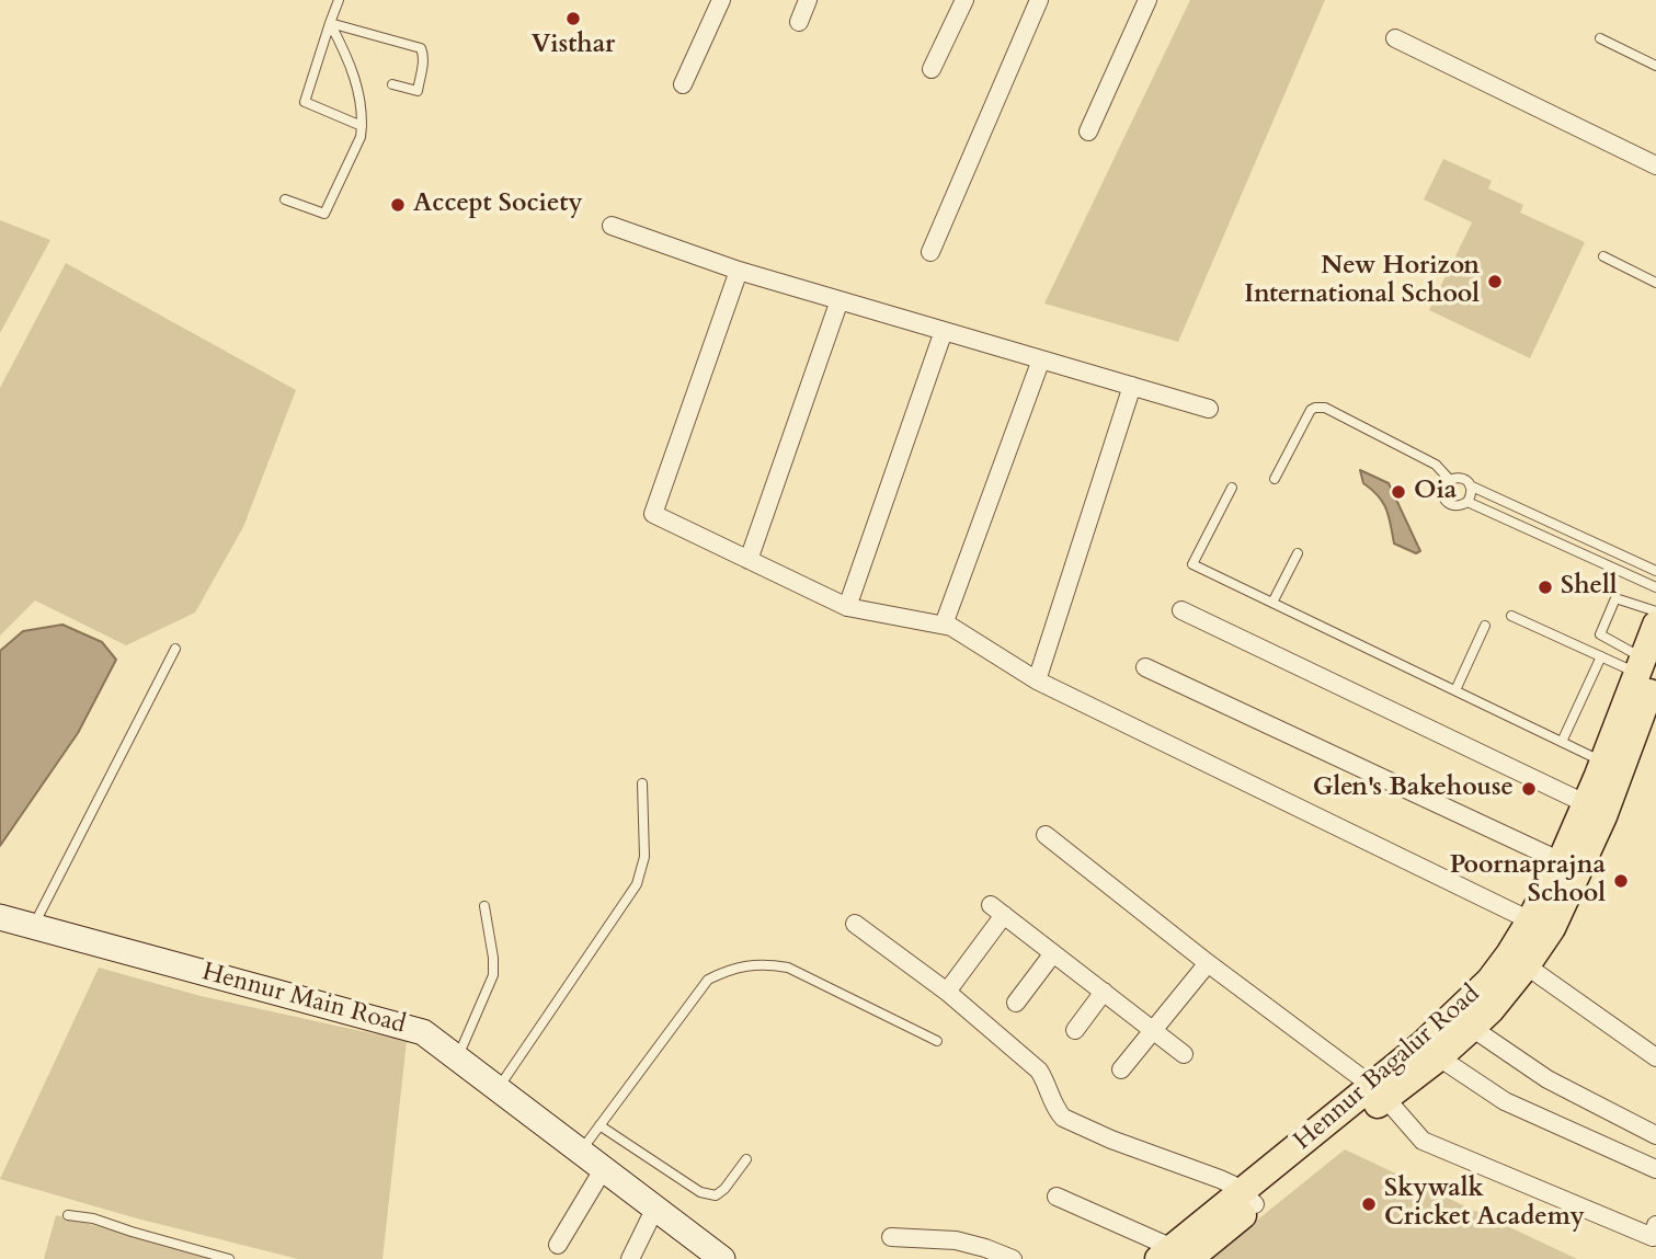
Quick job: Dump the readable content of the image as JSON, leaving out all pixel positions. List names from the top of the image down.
{
  "streets": {
    "main road": ["Hennur Main Road", "Hennur Bagalur Road"]
  },
  "places": [
    "Visthar",
    "Accept Society",
    "New Horizon International School",
    "Oia",
    "Shell",
    "Glen's Bakehouse",
    "Poornaprajna School",
    "Skywalk Cricket Academy"
  ]
}
